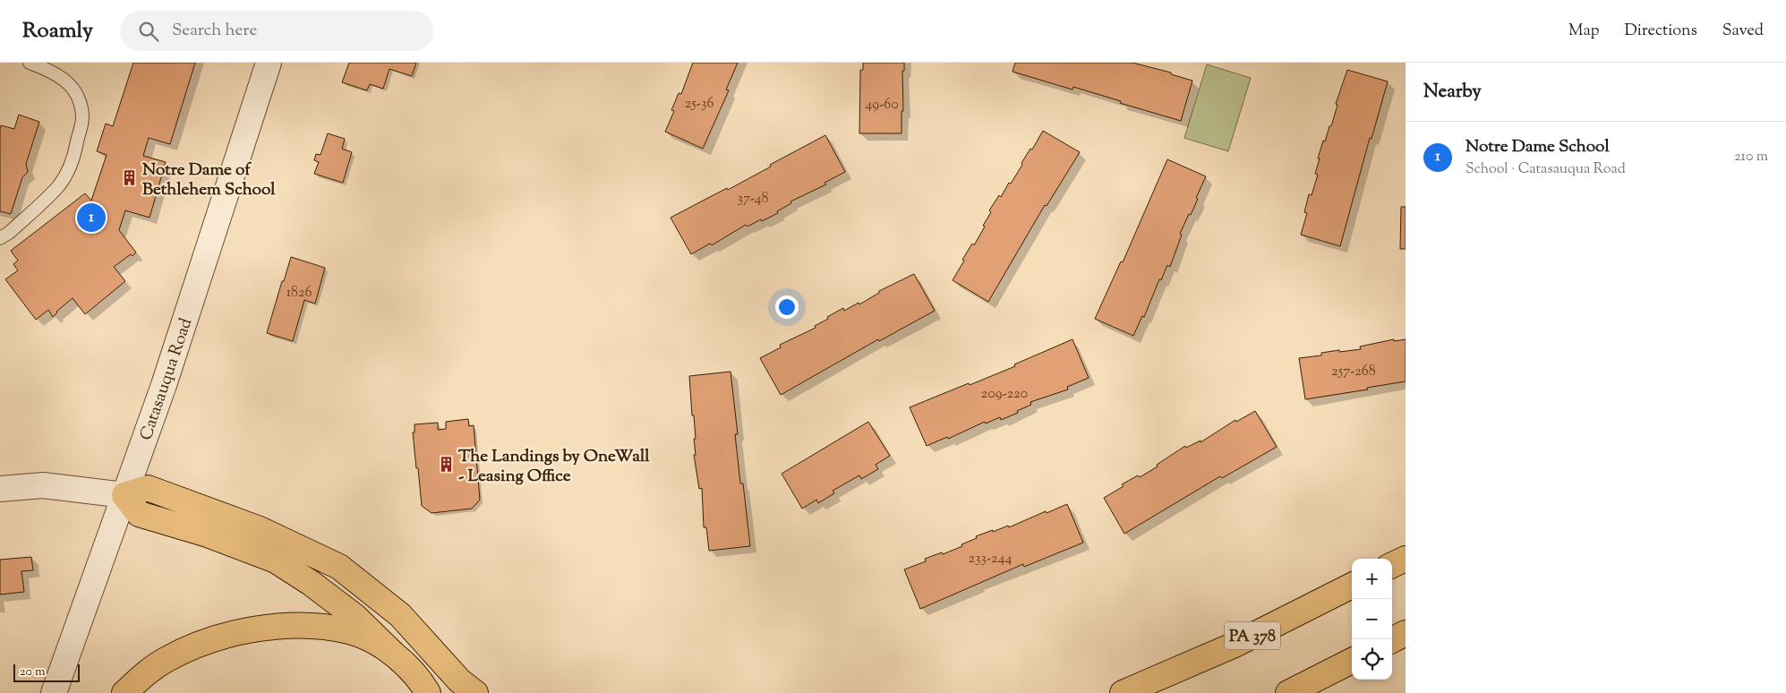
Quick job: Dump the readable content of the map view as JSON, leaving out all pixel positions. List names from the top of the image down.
{
  "streets": {
    "highway": ["PA 378"],
    "street": ["Catasauqua Road"]
  },
  "places": {
    "building": ["Notre Dame of Bethlehem School", "The Landings by OneWall - Leasing Office"]
  },
  "house_numbers": [
    "25-36",
    "49-60",
    "37-48",
    "1826",
    "257-268",
    "209-220",
    "233-244"
  ],
  "scale_bar": "20 m",
  "page": {
    "header": "Roamly",
    "search": "Search here",
    "nav": ["Map", "Directions", "Saved"],
    "heading": "Nearby",
    "list": [
      {
        "mark": "1",
        "name": "Notre Dame School",
        "note": "School · Catasauqua Road",
        "value": "210 m"
      }
    ],
    "pins": "1",
    "map_buttons": ["+", "−"],
    "scale": "20 m"
  }
}
